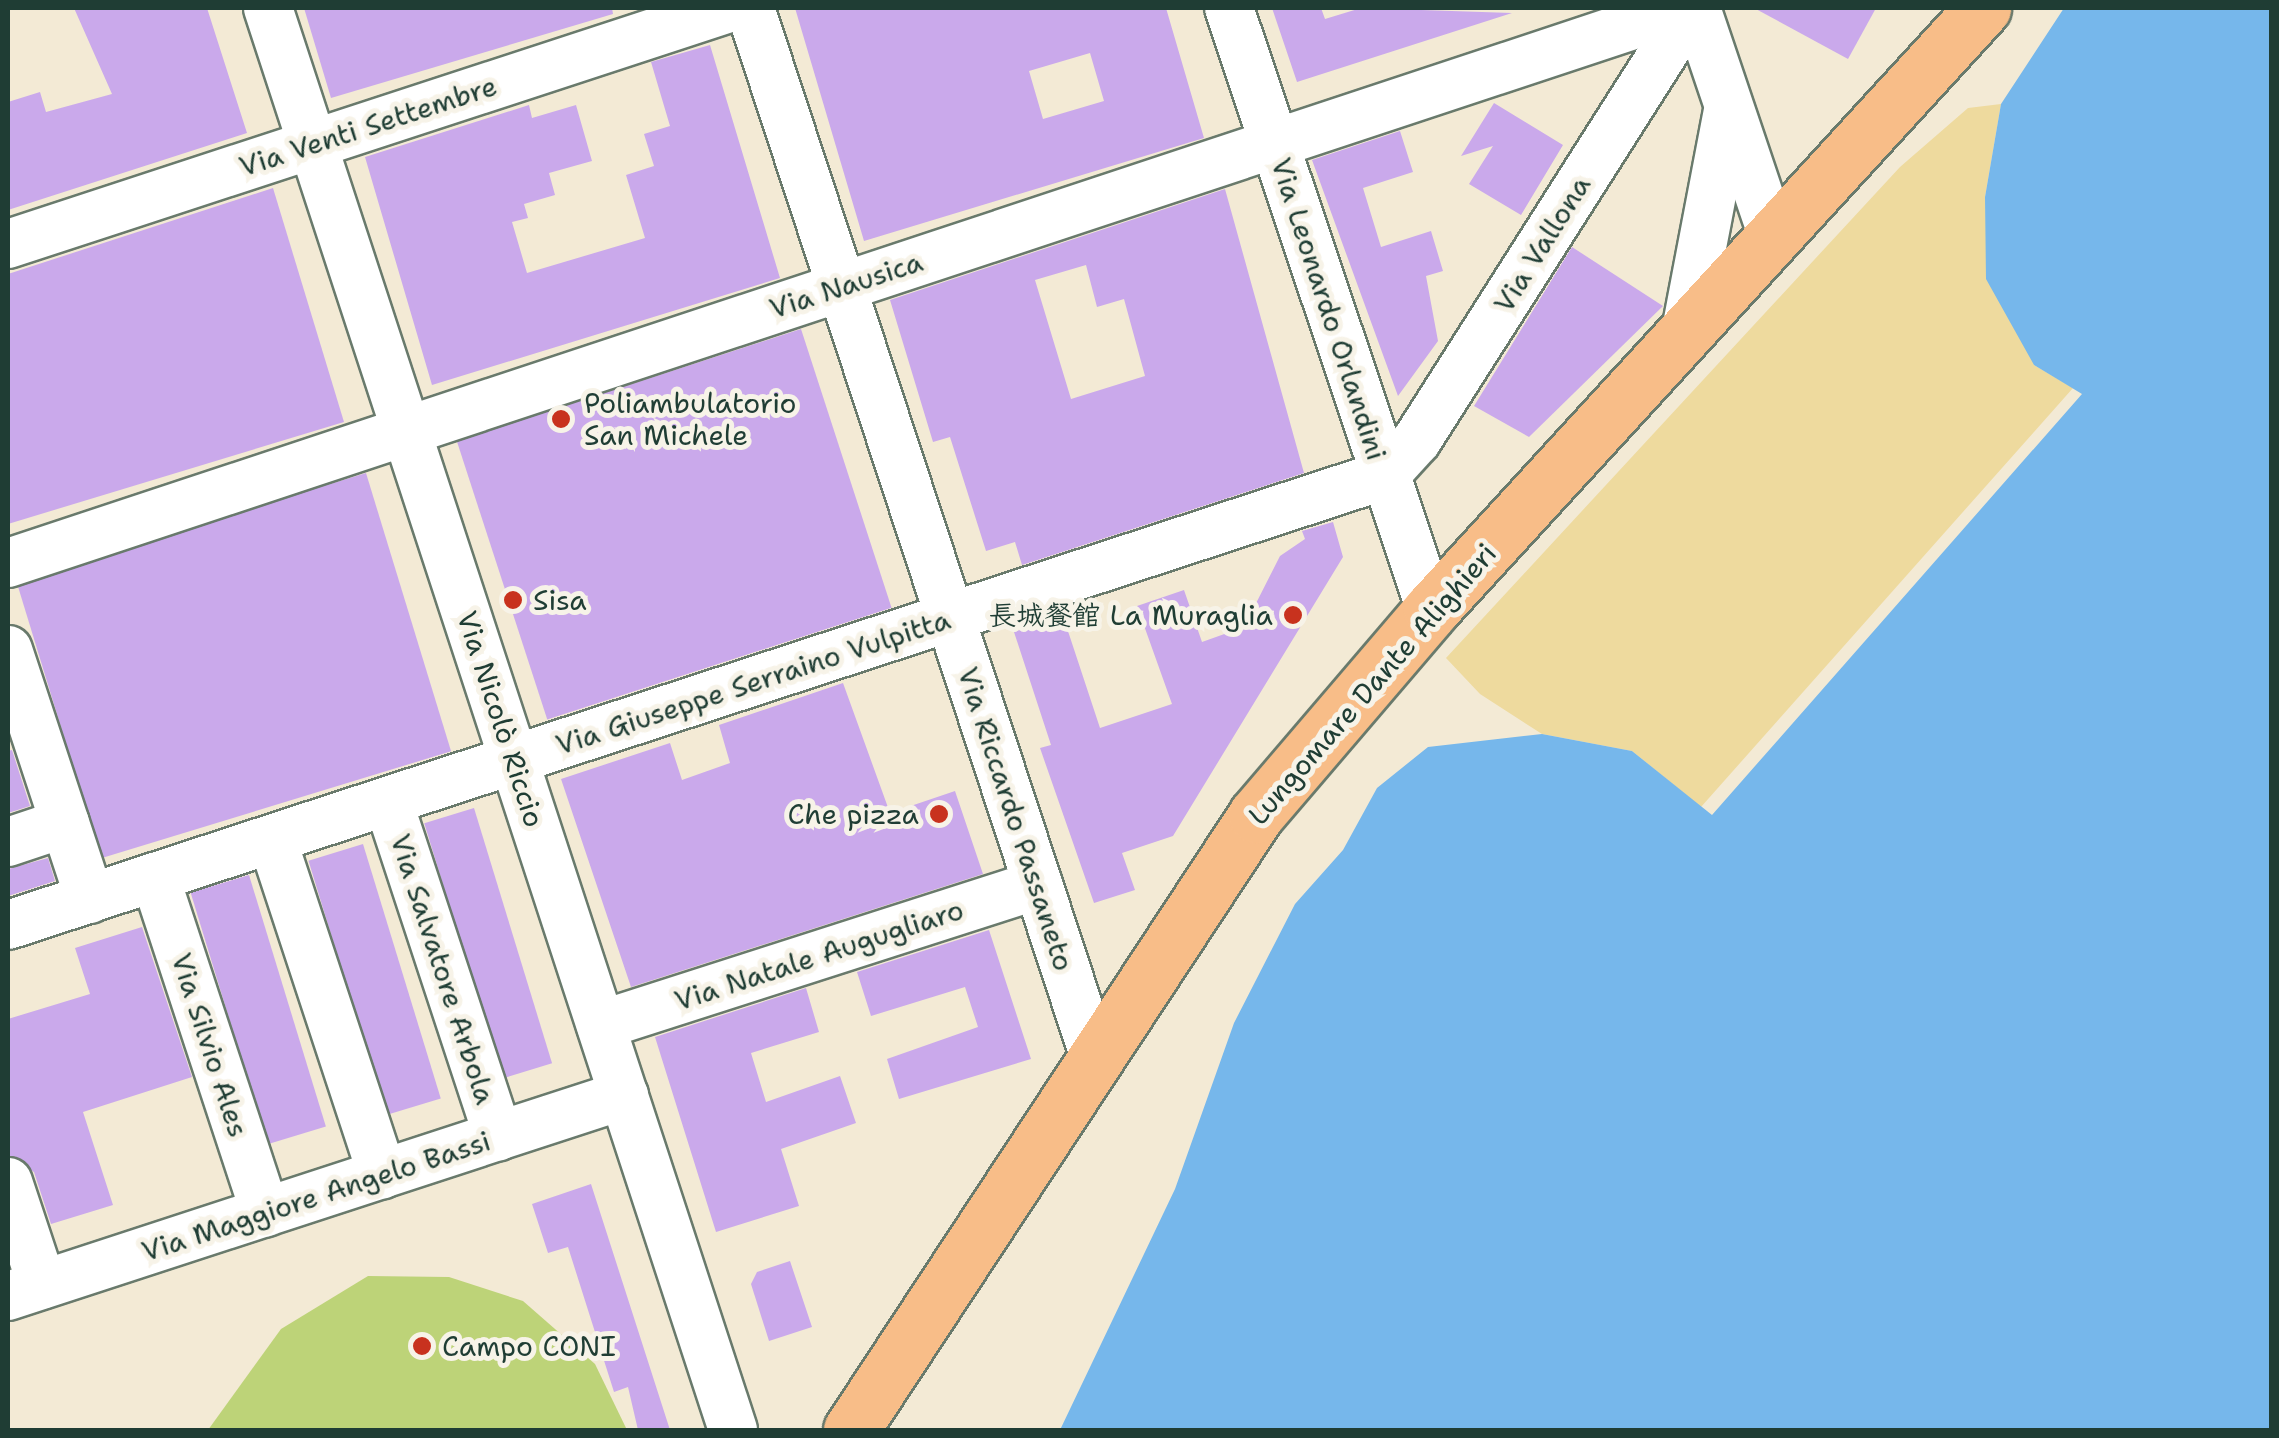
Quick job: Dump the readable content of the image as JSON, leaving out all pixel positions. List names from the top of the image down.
{
  "streets": {
    "main road": ["Lungomare Dante Alighieri"],
    "street": [
      "Via Venti Settembre",
      "Via Vallona",
      "Via Nausica",
      "Via Leonardo Orlandini",
      "Via Giuseppe Serraino Vulpitta",
      "Via Nicolò Riccio",
      "Via Riccardo Passaneto",
      "Via Natale Augugliaro",
      "Via Salvatore Arbola",
      "Via Silvio Ales",
      "Via Maggiore Angelo Bassi"
    ]
  },
  "crossings": [
    ["Via Venti Settembre", "Via Nicolò Riccio"],
    ["Via Vallona", "Via Leonardo Orlandini"],
    ["Via Vallona", "Via Giuseppe Serraino Vulpitta"],
    ["Via Nausica", "Via Leonardo Orlandini"],
    ["Via Nausica", "Via Nicolò Riccio"],
    ["Via Nausica", "Via Riccardo Passaneto"],
    ["Via Leonardo Orlandini", "Via Giuseppe Serraino Vulpitta"],
    ["Via Leonardo Orlandini", "Lungomare Dante Alighieri"],
    ["Via Giuseppe Serraino Vulpitta", "Via Nicolò Riccio"],
    ["Via Giuseppe Serraino Vulpitta", "Via Riccardo Passaneto"],
    ["Via Giuseppe Serraino Vulpitta", "Via Salvatore Arbola"],
    ["Via Giuseppe Serraino Vulpitta", "Via Silvio Ales"],
    ["Lungomare Dante Alighieri", "Via Riccardo Passaneto"],
    ["Via Nicolò Riccio", "Via Natale Augugliaro"],
    ["Via Nicolò Riccio", "Via Maggiore Angelo Bassi"],
    ["Via Riccardo Passaneto", "Via Natale Augugliaro"],
    ["Via Salvatore Arbola", "Via Maggiore Angelo Bassi"],
    ["Via Silvio Ales", "Via Maggiore Angelo Bassi"]
  ],
  "places": [
    "Poliambulatorio San Michele",
    "Sisa",
    "長城餐館 La Muraglia",
    "Che pizza",
    "Campo CONI"
  ]
}
